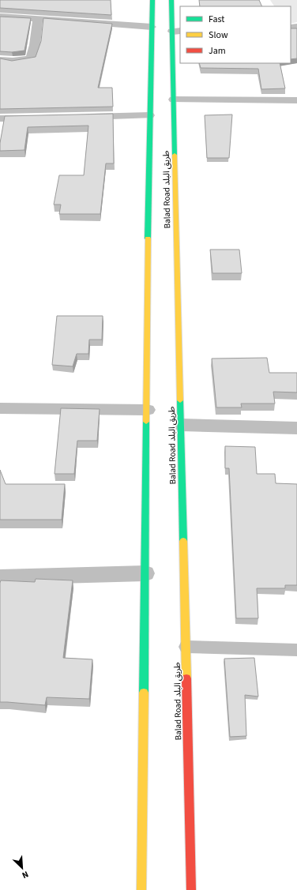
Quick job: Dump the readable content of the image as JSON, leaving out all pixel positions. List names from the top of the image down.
{
  "streets": {
    "highway": ["Balad Road طريق البلد"]
  },
  "legend": ["Fast", "Slow", "Jam"],
  "north": "bottom right"
}
